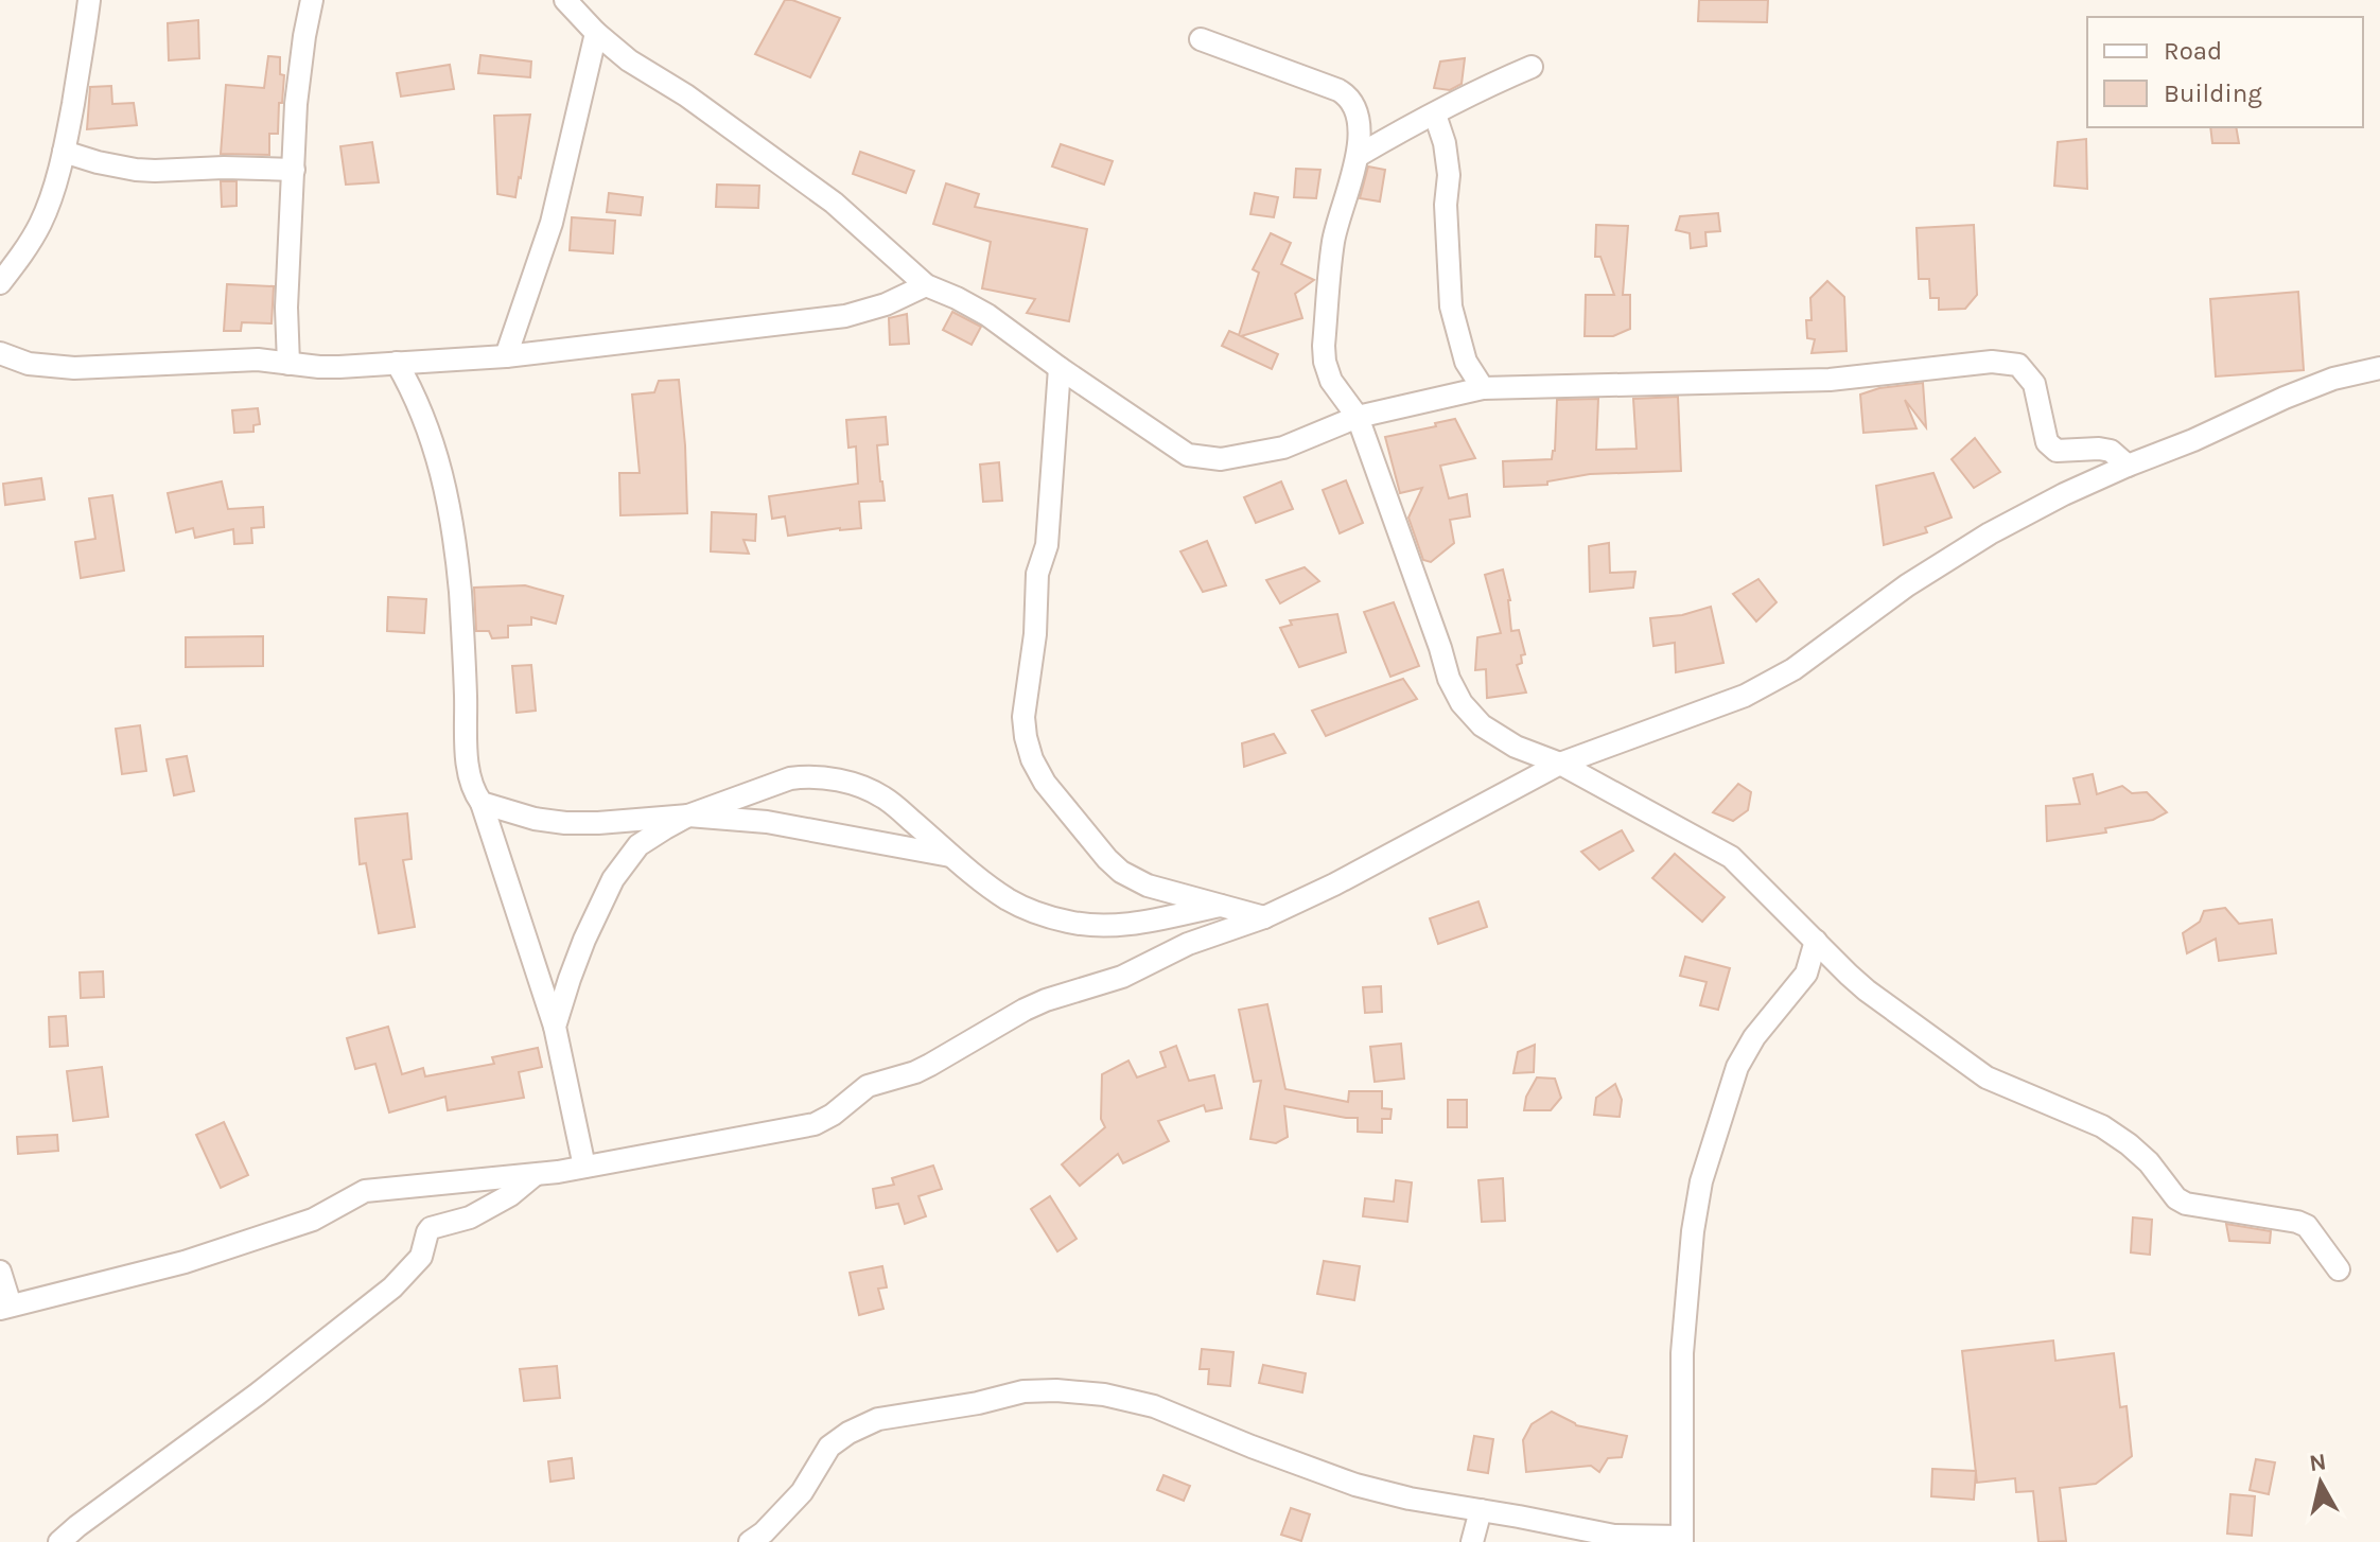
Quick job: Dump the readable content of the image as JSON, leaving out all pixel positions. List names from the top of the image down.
{
  "legend": ["Road", "Building"],
  "north": "top"
}
